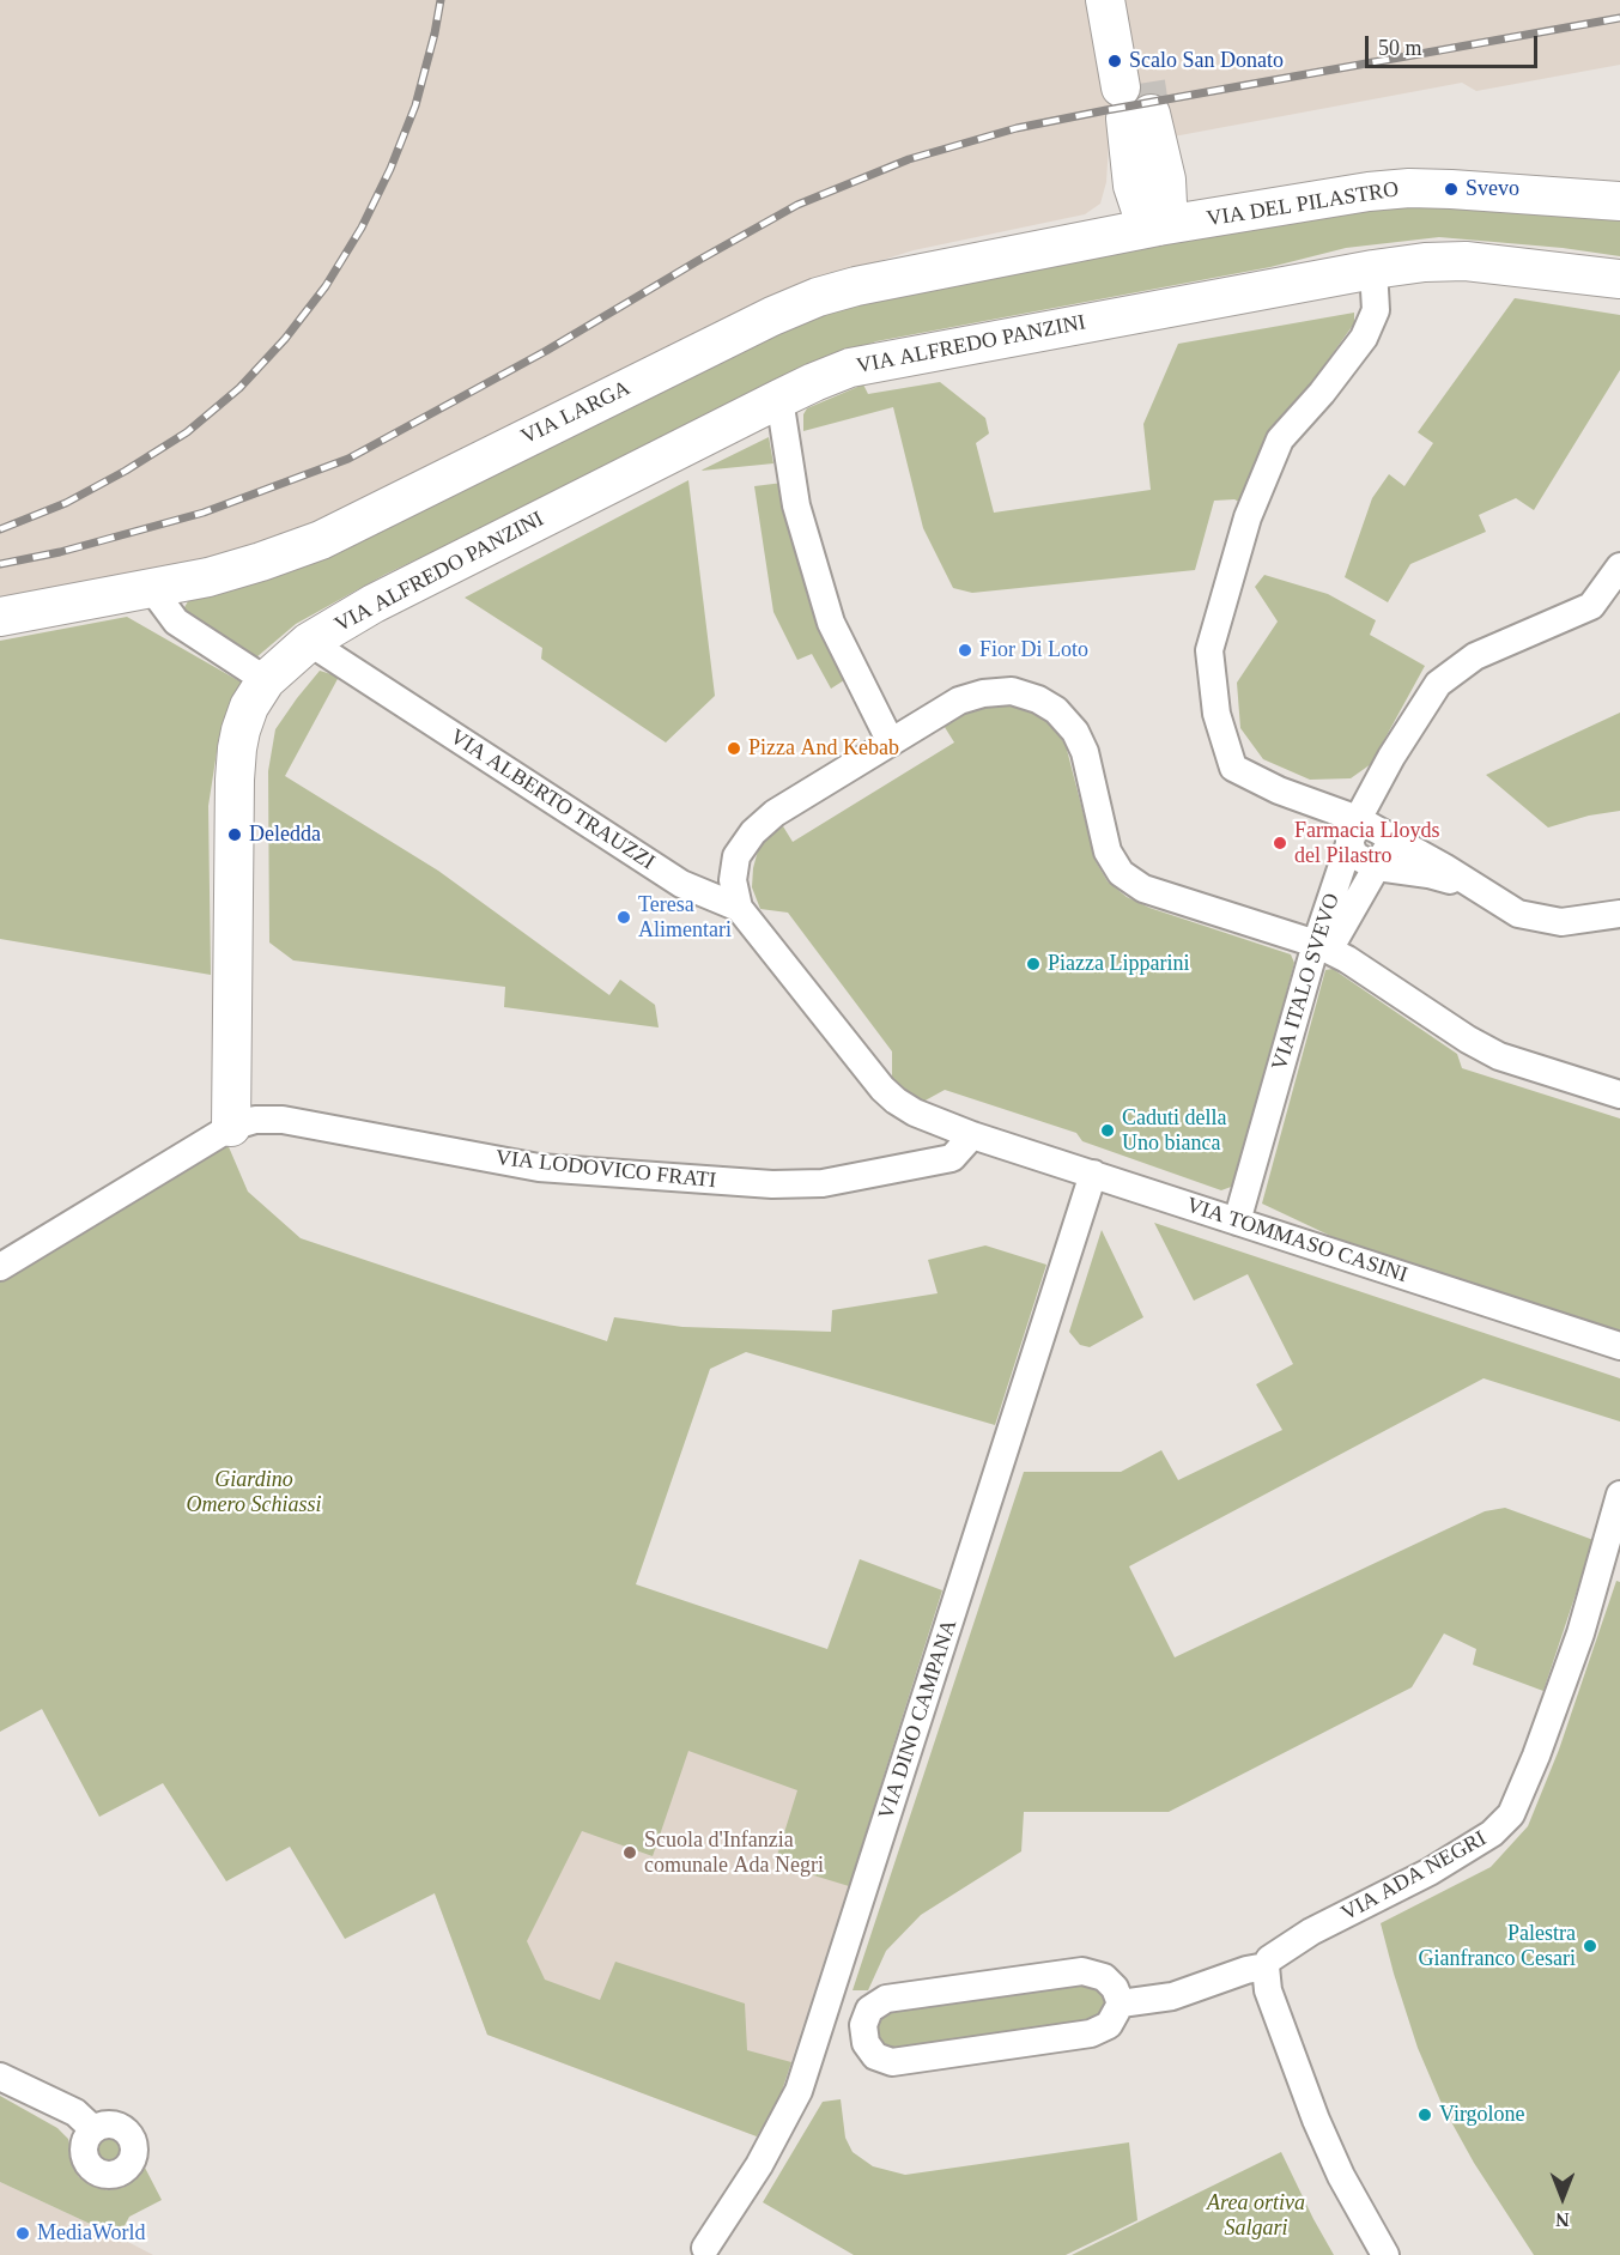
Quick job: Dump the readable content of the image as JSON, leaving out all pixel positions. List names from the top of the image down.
{
  "streets": {
    "street": [
      "VIA DEL PILASTRO",
      "VIA ALFREDO PANZINI",
      "VIA LARGA",
      "VIA ALBERTO TRAUZZI",
      "VIA ITALO SVEVO",
      "VIA LODOVICO FRATI",
      "VIA TOMMASO CASINI",
      "VIA DINO CAMPANA",
      "VIA ADA NEGRI"
    ]
  },
  "crossings": [
    ["VIA DEL PILASTRO", "VIA LARGA"],
    ["VIA ALFREDO PANZINI", "VIA ALBERTO TRAUZZI"],
    ["VIA ALFREDO PANZINI", "VIA LODOVICO FRATI"],
    ["VIA ALBERTO TRAUZZI", "VIA LODOVICO FRATI"],
    ["VIA ALBERTO TRAUZZI", "VIA TOMMASO CASINI"],
    ["VIA ITALO SVEVO", "VIA TOMMASO CASINI"],
    ["VIA LODOVICO FRATI", "VIA TOMMASO CASINI"],
    ["VIA TOMMASO CASINI", "VIA DINO CAMPANA"]
  ],
  "parks": ["Giardino Omero Schiassi", "Area ortiva Salgari"],
  "places": [
    "Scalo San Donato",
    "Svevo",
    "Fior Di Loto",
    "Pizza And Kebab",
    "Deledda",
    "Farmacia Lloyds del Pilastro",
    "Teresa Alimentari",
    "Piazza Lipparini",
    "Caduti della Uno bianca",
    "Scuola d'Infanzia comunale Ada Negri",
    "Palestra Gianfranco Cesari",
    "Virgolone",
    "MediaWorld"
  ],
  "scale_bar": "50 m",
  "north": "bottom"
}
